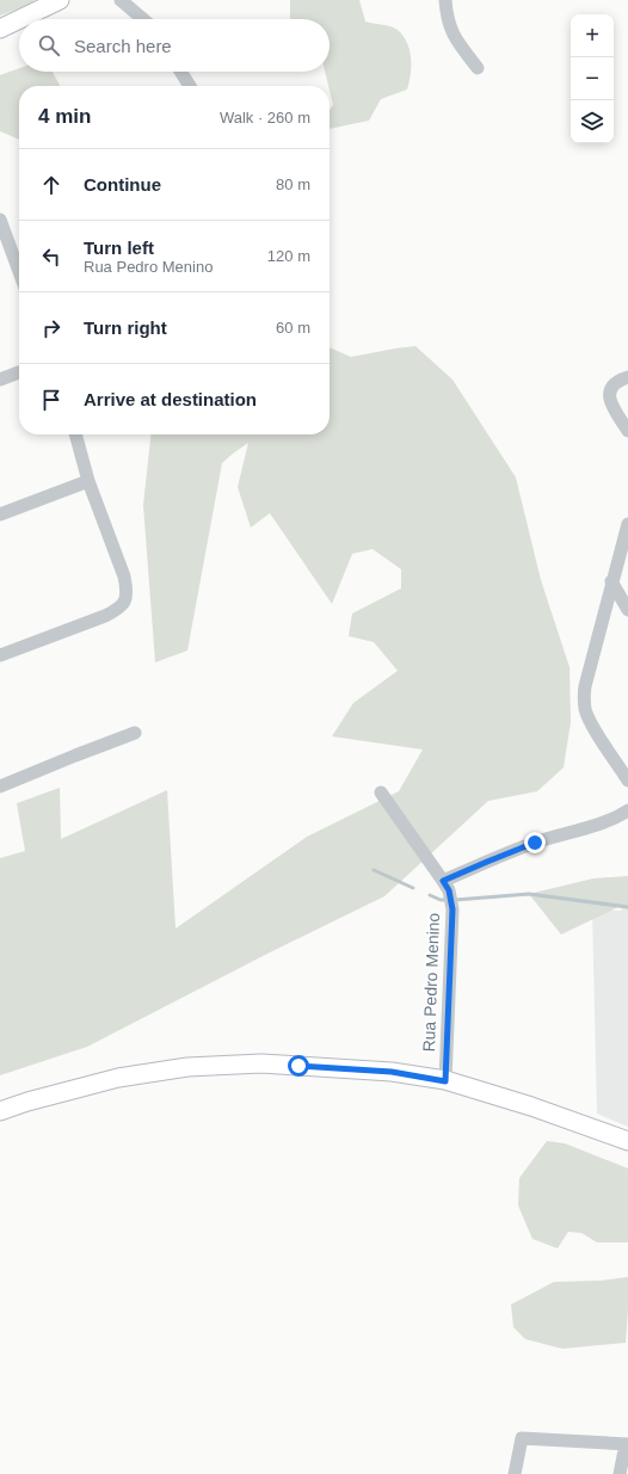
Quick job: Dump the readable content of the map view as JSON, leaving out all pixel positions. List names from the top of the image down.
{
  "streets": {
    "street": ["Rua Pedro Menino"]
  },
  "page": {
    "map_buttons": ["+", "−"],
    "search": "Search here",
    "heading": ["4 min", "Walk · 260 m"],
    "list": [
      ["Continue", "80 m"],
      ["Turn left", "Rua Pedro Menino", "120 m"],
      ["Turn right", "60 m"],
      "Arrive at destination"
    ]
  }
}
